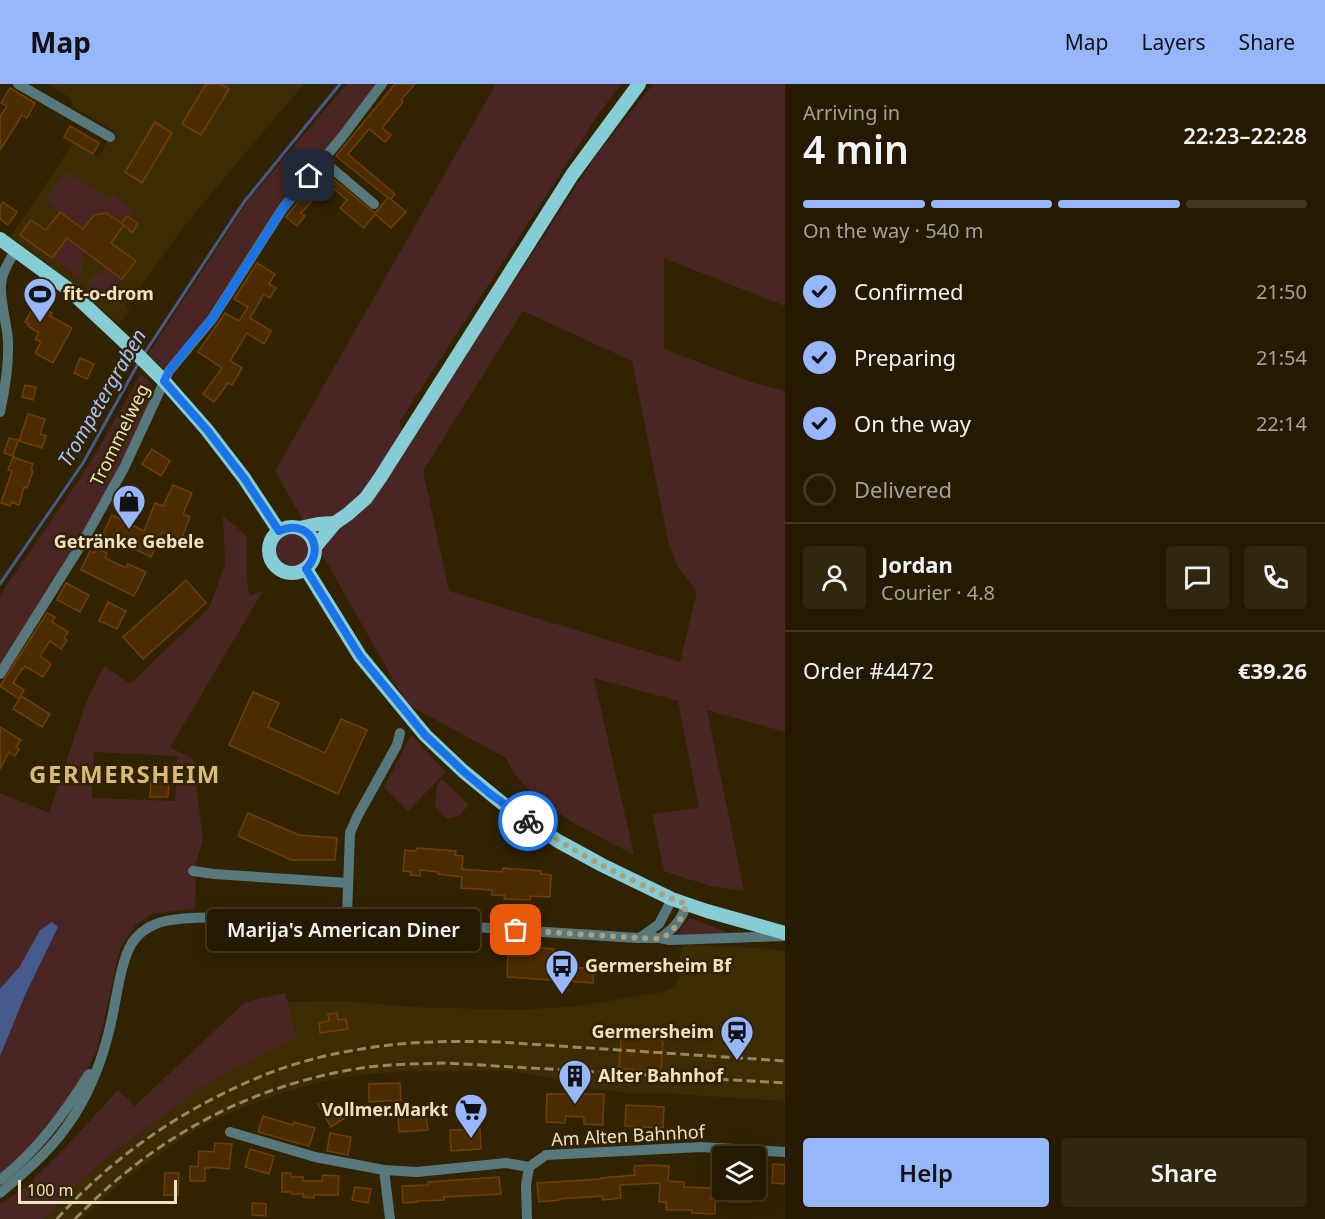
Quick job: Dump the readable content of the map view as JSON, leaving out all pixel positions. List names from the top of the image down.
{
  "streets": {
    "street": ["Trommelweg", "Am Alten Bahnhof"]
  },
  "districts": ["GERMERSHEIM"],
  "water": ["Trompetergraben"],
  "places": {
    "sports": ["fit-o-drom"],
    "shop": ["Getränke Gebele"],
    "other": ["Marija's American Diner"],
    "bus stop": ["Germersheim Bf"],
    "station": ["Germersheim"],
    "building": ["Alter Bahnhof"],
    "supermarket": ["Vollmer.Markt"]
  },
  "scale_bar": "100 m",
  "page": {
    "header": "Map",
    "nav": ["Map", "Layers", "Share"],
    "heading": ["4 min", "Arriving in", "22:23–22:28"],
    "panel": [
      "Jordan",
      "Courier · 4.8",
      "Order #4472",
      "€39.26"
    ],
    "bar": "On the way · 540 m",
    "list": [
      ["Confirmed", "21:50"],
      ["Preparing", "21:54"],
      ["On the way", "22:14"],
      "Delivered"
    ],
    "bubble": "Marija's American Diner",
    "buttons": ["Help", "Share"],
    "scale": "100 m"
  }
}
